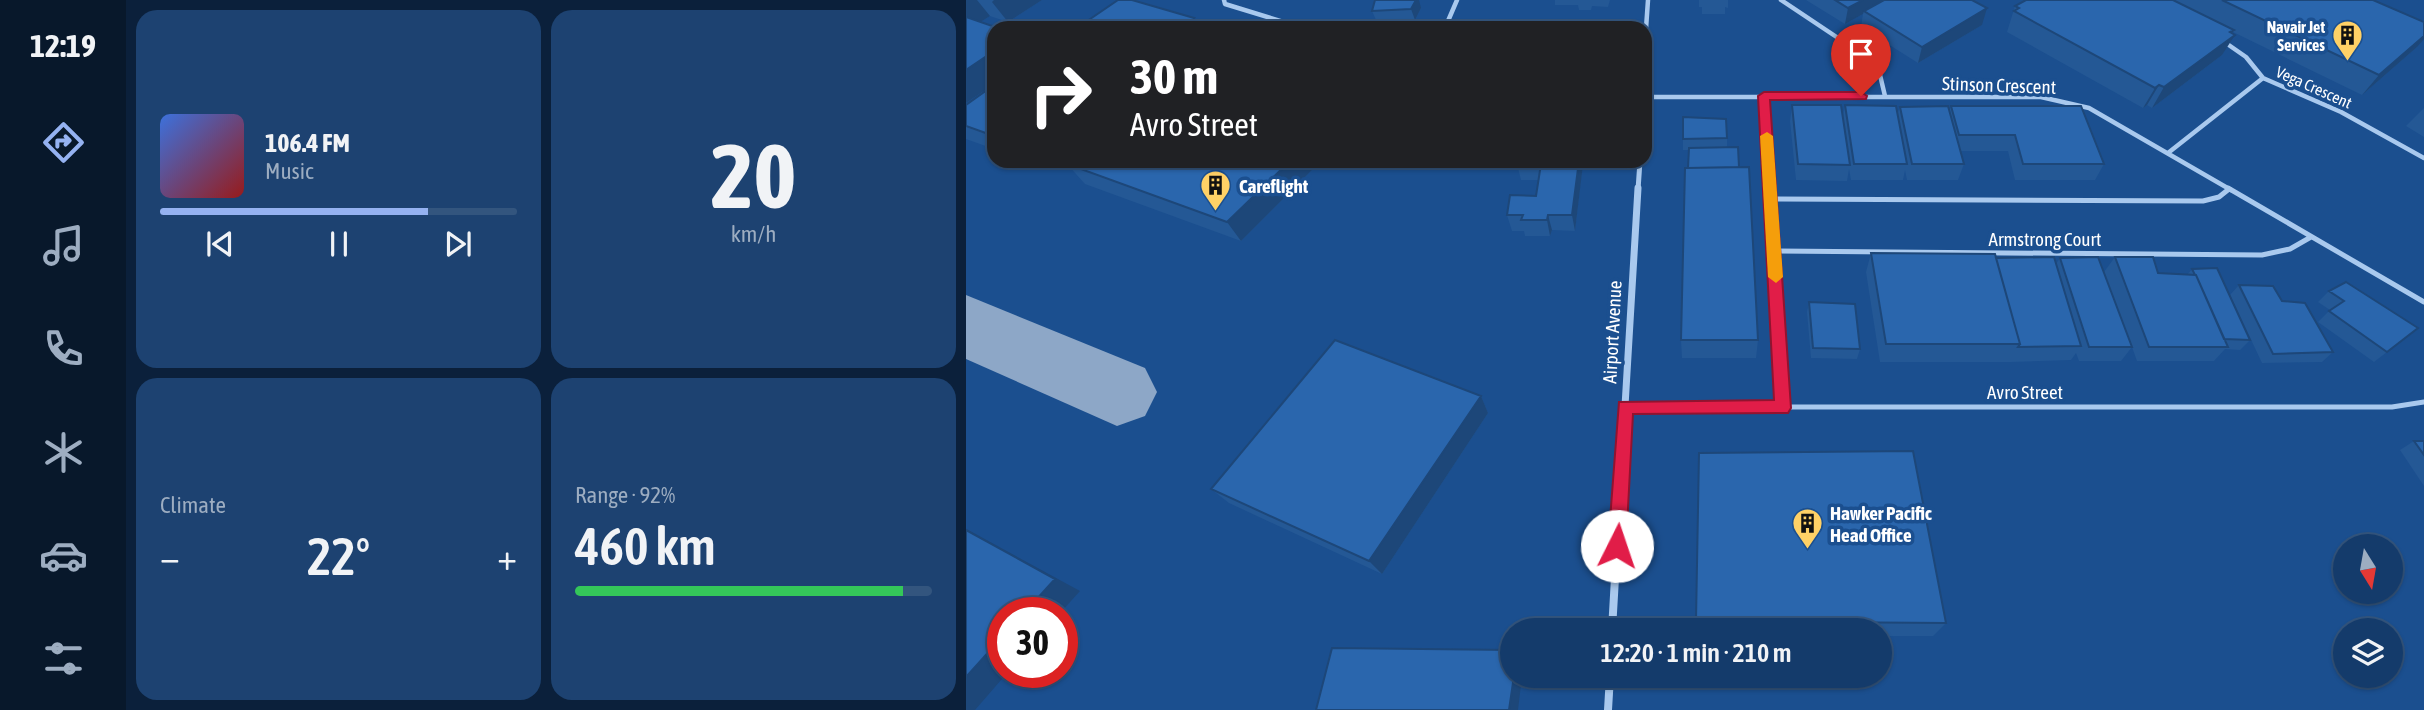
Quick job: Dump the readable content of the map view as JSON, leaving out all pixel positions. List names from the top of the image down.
{
  "streets": {
    "street": ["Airport Avenue"],
    "lane": [
      "Stinson Crescent",
      "Vega Crescent",
      "Armstrong Court",
      "Avro Street"
    ]
  },
  "crossings": [
    ["Stinson Crescent", "Vega Crescent"],
    ["Stinson Crescent", "Armstrong Court"],
    ["Airport Avenue", "Avro Street"]
  ],
  "places": {
    "building": ["Navair Jet Services", "Careflight", "Hawker Pacific Head Office"]
  },
  "north": "bottom",
  "page": {
    "tabs": "12:19",
    "tile": [
      ["20", "km/h"],
      "Climate",
      ["Range · 92%", "460 km"]
    ],
    "turn": ["30 m", "Avro Street"],
    "song": ["106.4 FM", "Music"],
    "heat": ["−", "22°", "+"],
    "limit": "30",
    "trip": "12:20 · 1 min · 210 m"
  }
}
